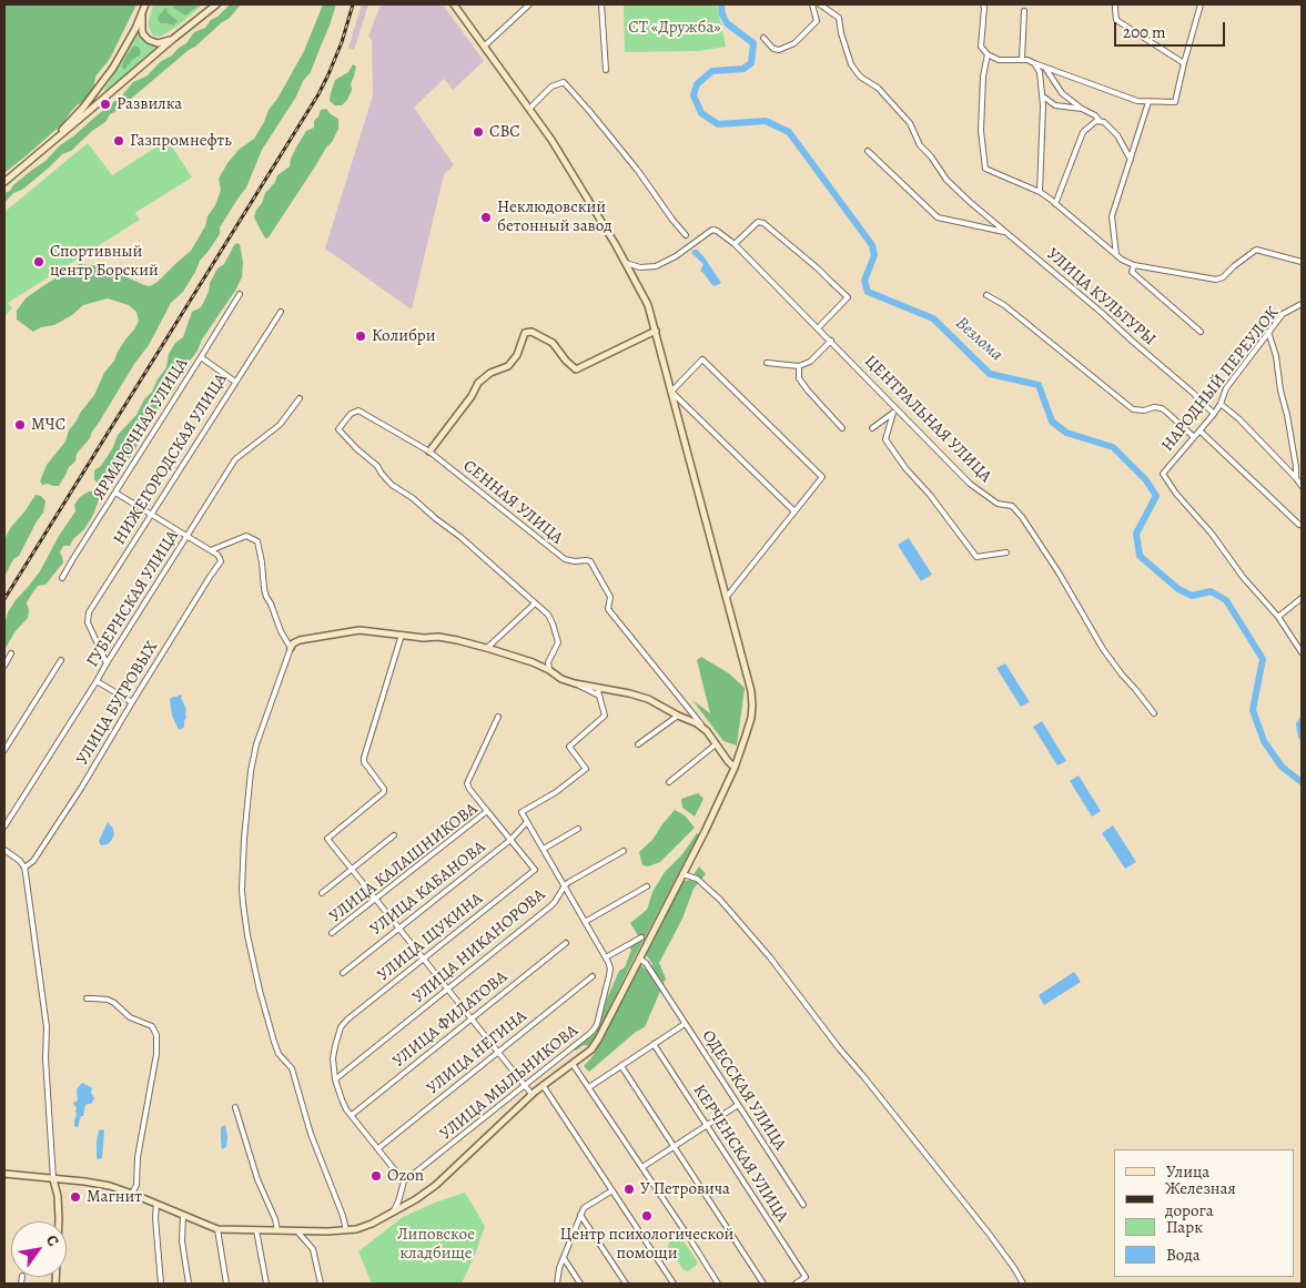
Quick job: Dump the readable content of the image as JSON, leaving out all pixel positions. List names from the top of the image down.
{
  "streets": {
    "street": [
      "УЛИЦА КУЛЬТУРЫ",
      "НАРОДНЫЙ ПЕРЕУЛОК",
      "ЦЕНТРАЛЬНАЯ УЛИЦА",
      "ЯРМАРОЧНАЯ УЛИЦА",
      "НИЖЕГОРОДСКАЯ УЛИЦА",
      "СЕННАЯ УЛИЦА",
      "ГУБЕРНСКАЯ УЛИЦА",
      "УЛИЦА БУГРОВЫХ",
      "УЛИЦА КАЛАШНИКОВА",
      "УЛИЦА КАБАНОВА",
      "УЛИЦА ЩУКИНА",
      "УЛИЦА НИКАНОРОВА",
      "УЛИЦА ФИЛАТОВА",
      "УЛИЦА НЕГИНА",
      "УЛИЦА МЫЛЬНИКОВА",
      "ОДЕССКАЯ УЛИЦА",
      "КЕРЧЕНСКАЯ УЛИЦА"
    ]
  },
  "crossings": [
    ["УЛИЦА КУЛЬТУРЫ", "НАРОДНЫЙ ПЕРЕУЛОК"],
    ["НИЖЕГОРОДСКАЯ УЛИЦА", "ГУБЕРНСКАЯ УЛИЦА"],
    ["УЛИЦА КАЛАШНИКОВА", "УЛИЦА КАБАНОВА"],
    ["УЛИЦА КАЛАШНИКОВА", "УЛИЦА ЩУКИНА"],
    ["УЛИЦА КАБАНОВА", "УЛИЦА МЫЛЬНИКОВА"],
    ["УЛИЦА ЩУКИНА", "УЛИЦА НИКАНОРОВА"],
    ["УЛИЦА НИКАНОРОВА", "УЛИЦА МЫЛЬНИКОВА"]
  ],
  "water": ["Везлома"],
  "parks": ["СТ «Дружба»", "Липовское кладбище"],
  "places": [
    "Развилка",
    "СВС",
    "Газпромнефть",
    "Неклюдовский бетонный завод",
    "Спортивный центр Борский",
    "Колибри",
    "МЧС",
    "Ozon",
    "У Петровича",
    "Магнит",
    "Центр психологической помощи"
  ],
  "legend": [
    "Улица",
    "Железная дорога",
    "Парк",
    "Вода"
  ],
  "scale_bar": "200 m",
  "north": "top right"
}
